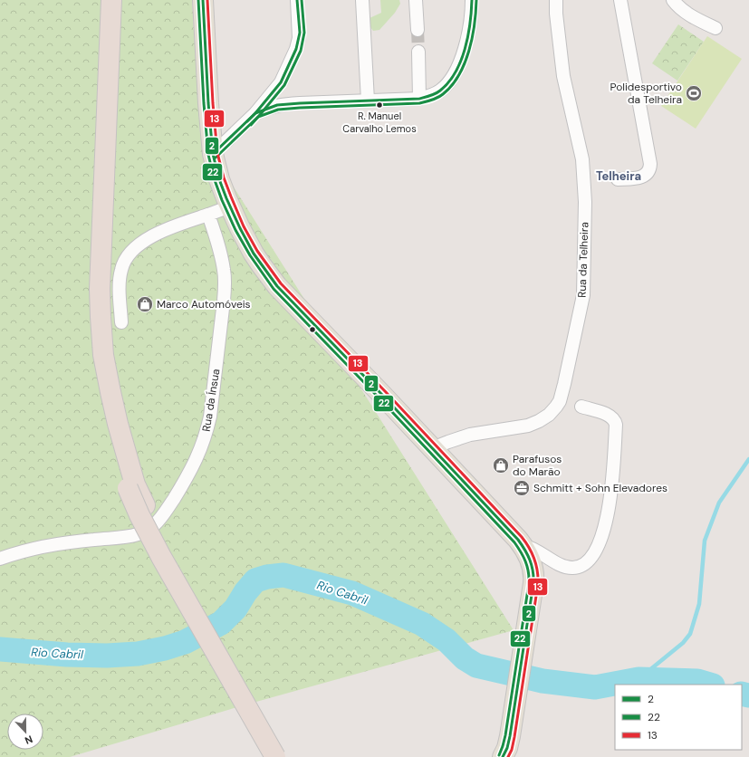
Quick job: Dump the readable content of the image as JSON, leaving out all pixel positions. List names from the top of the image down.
{
  "streets": {
    "street": ["Rua da Telheira", "Rua da Ínsua"]
  },
  "districts": ["Telheira"],
  "water": ["Rio Cabril"],
  "places": {
    "sports": ["Polidesportivo da Telheira"],
    "other": ["R. Manuel Carvalho Lemos"],
    "shop": ["Marco Automóveis", "Parafusos do Marão"],
    "office": ["Schmitt + Sohn Elevadores"]
  },
  "lines": ["transit line 2", "transit line 22", "transit line 13"],
  "legend": ["2", "22", "13"],
  "north": "bottom"
}
